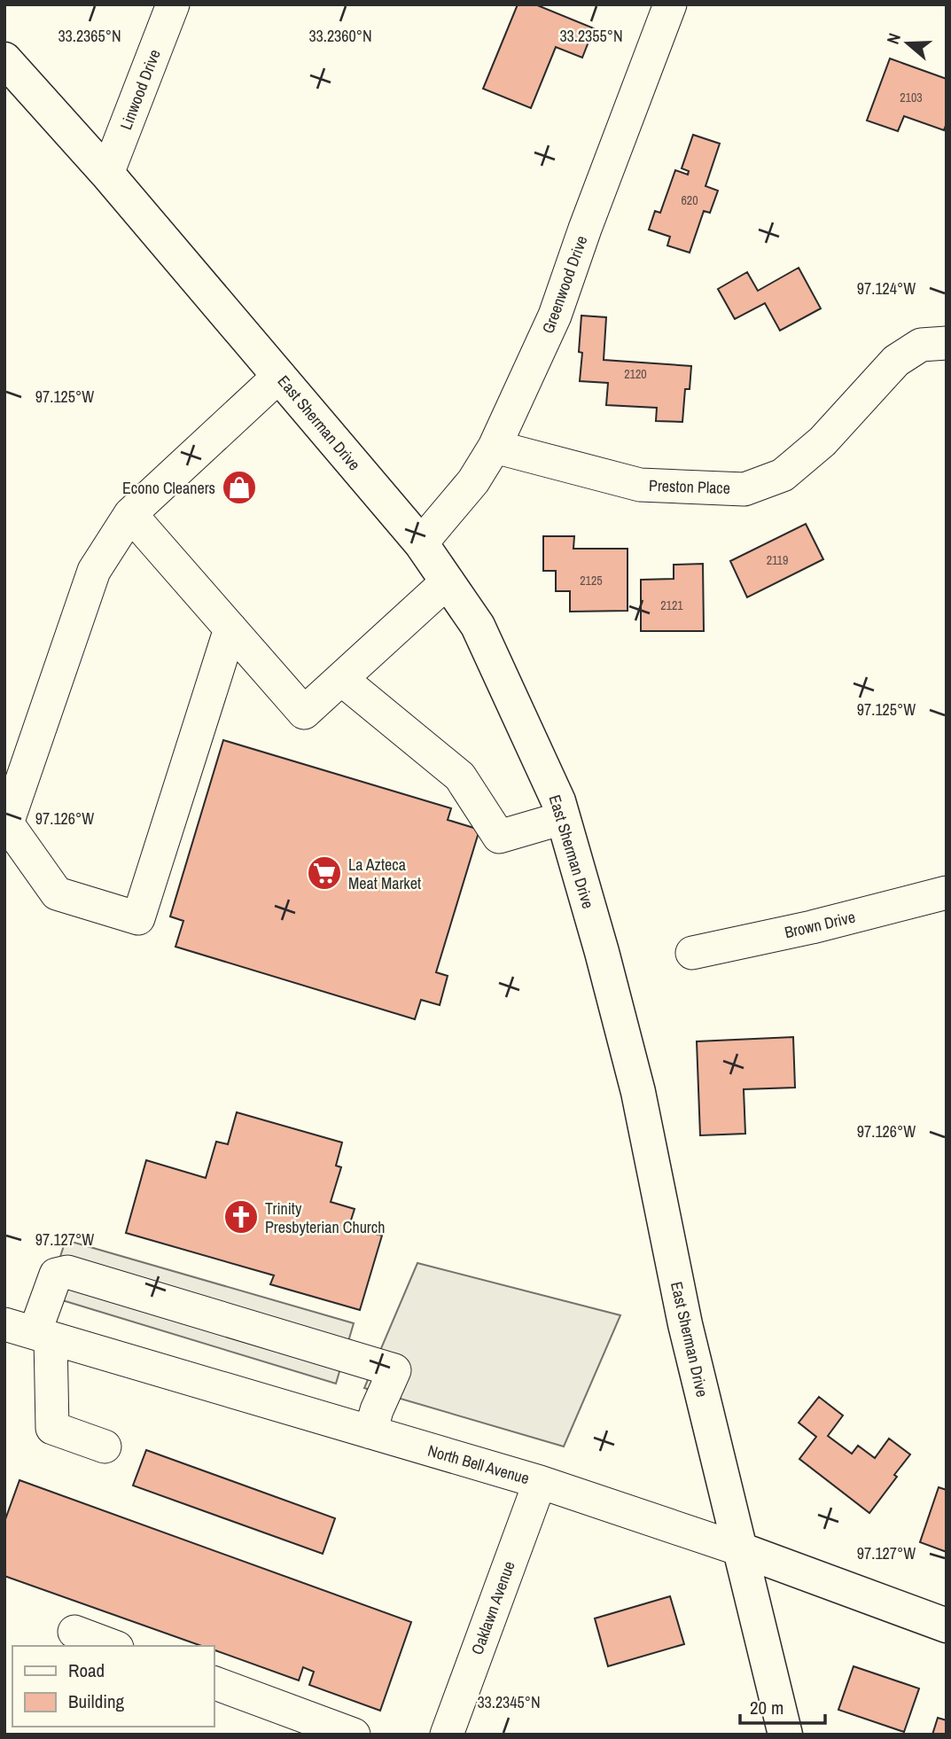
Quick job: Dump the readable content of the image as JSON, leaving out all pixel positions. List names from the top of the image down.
{
  "streets": {
    "main road": ["East Sherman Drive", "North Bell Avenue"],
    "street": [
      "Linwood Drive",
      "Greenwood Drive",
      "Preston Place",
      "Brown Drive",
      "Oaklawn Avenue"
    ]
  },
  "crossings": [
    ["Linwood Drive", "East Sherman Drive"],
    ["Greenwood Drive", "East Sherman Drive"],
    ["Greenwood Drive", "Preston Place"],
    ["East Sherman Drive", "North Bell Avenue"],
    ["North Bell Avenue", "Oaklawn Avenue"]
  ],
  "places": {
    "shop": ["Econo Cleaners"],
    "supermarket": ["La Azteca Meat Market"],
    "church": ["Trinity Presbyterian Church"]
  },
  "house_numbers": [
    "2103",
    "620",
    "2120",
    "2119",
    "2125",
    "2121"
  ],
  "legend": ["Road", "Building"],
  "scale_bar": "20 m",
  "north": "left",
  "coordinates": [
    "33.2365°N",
    "33.2360°N",
    "33.2355°N",
    "97.124°W",
    "97.125°W",
    "97.126°W",
    "97.127°W",
    "33.2345°N"
  ]
}
